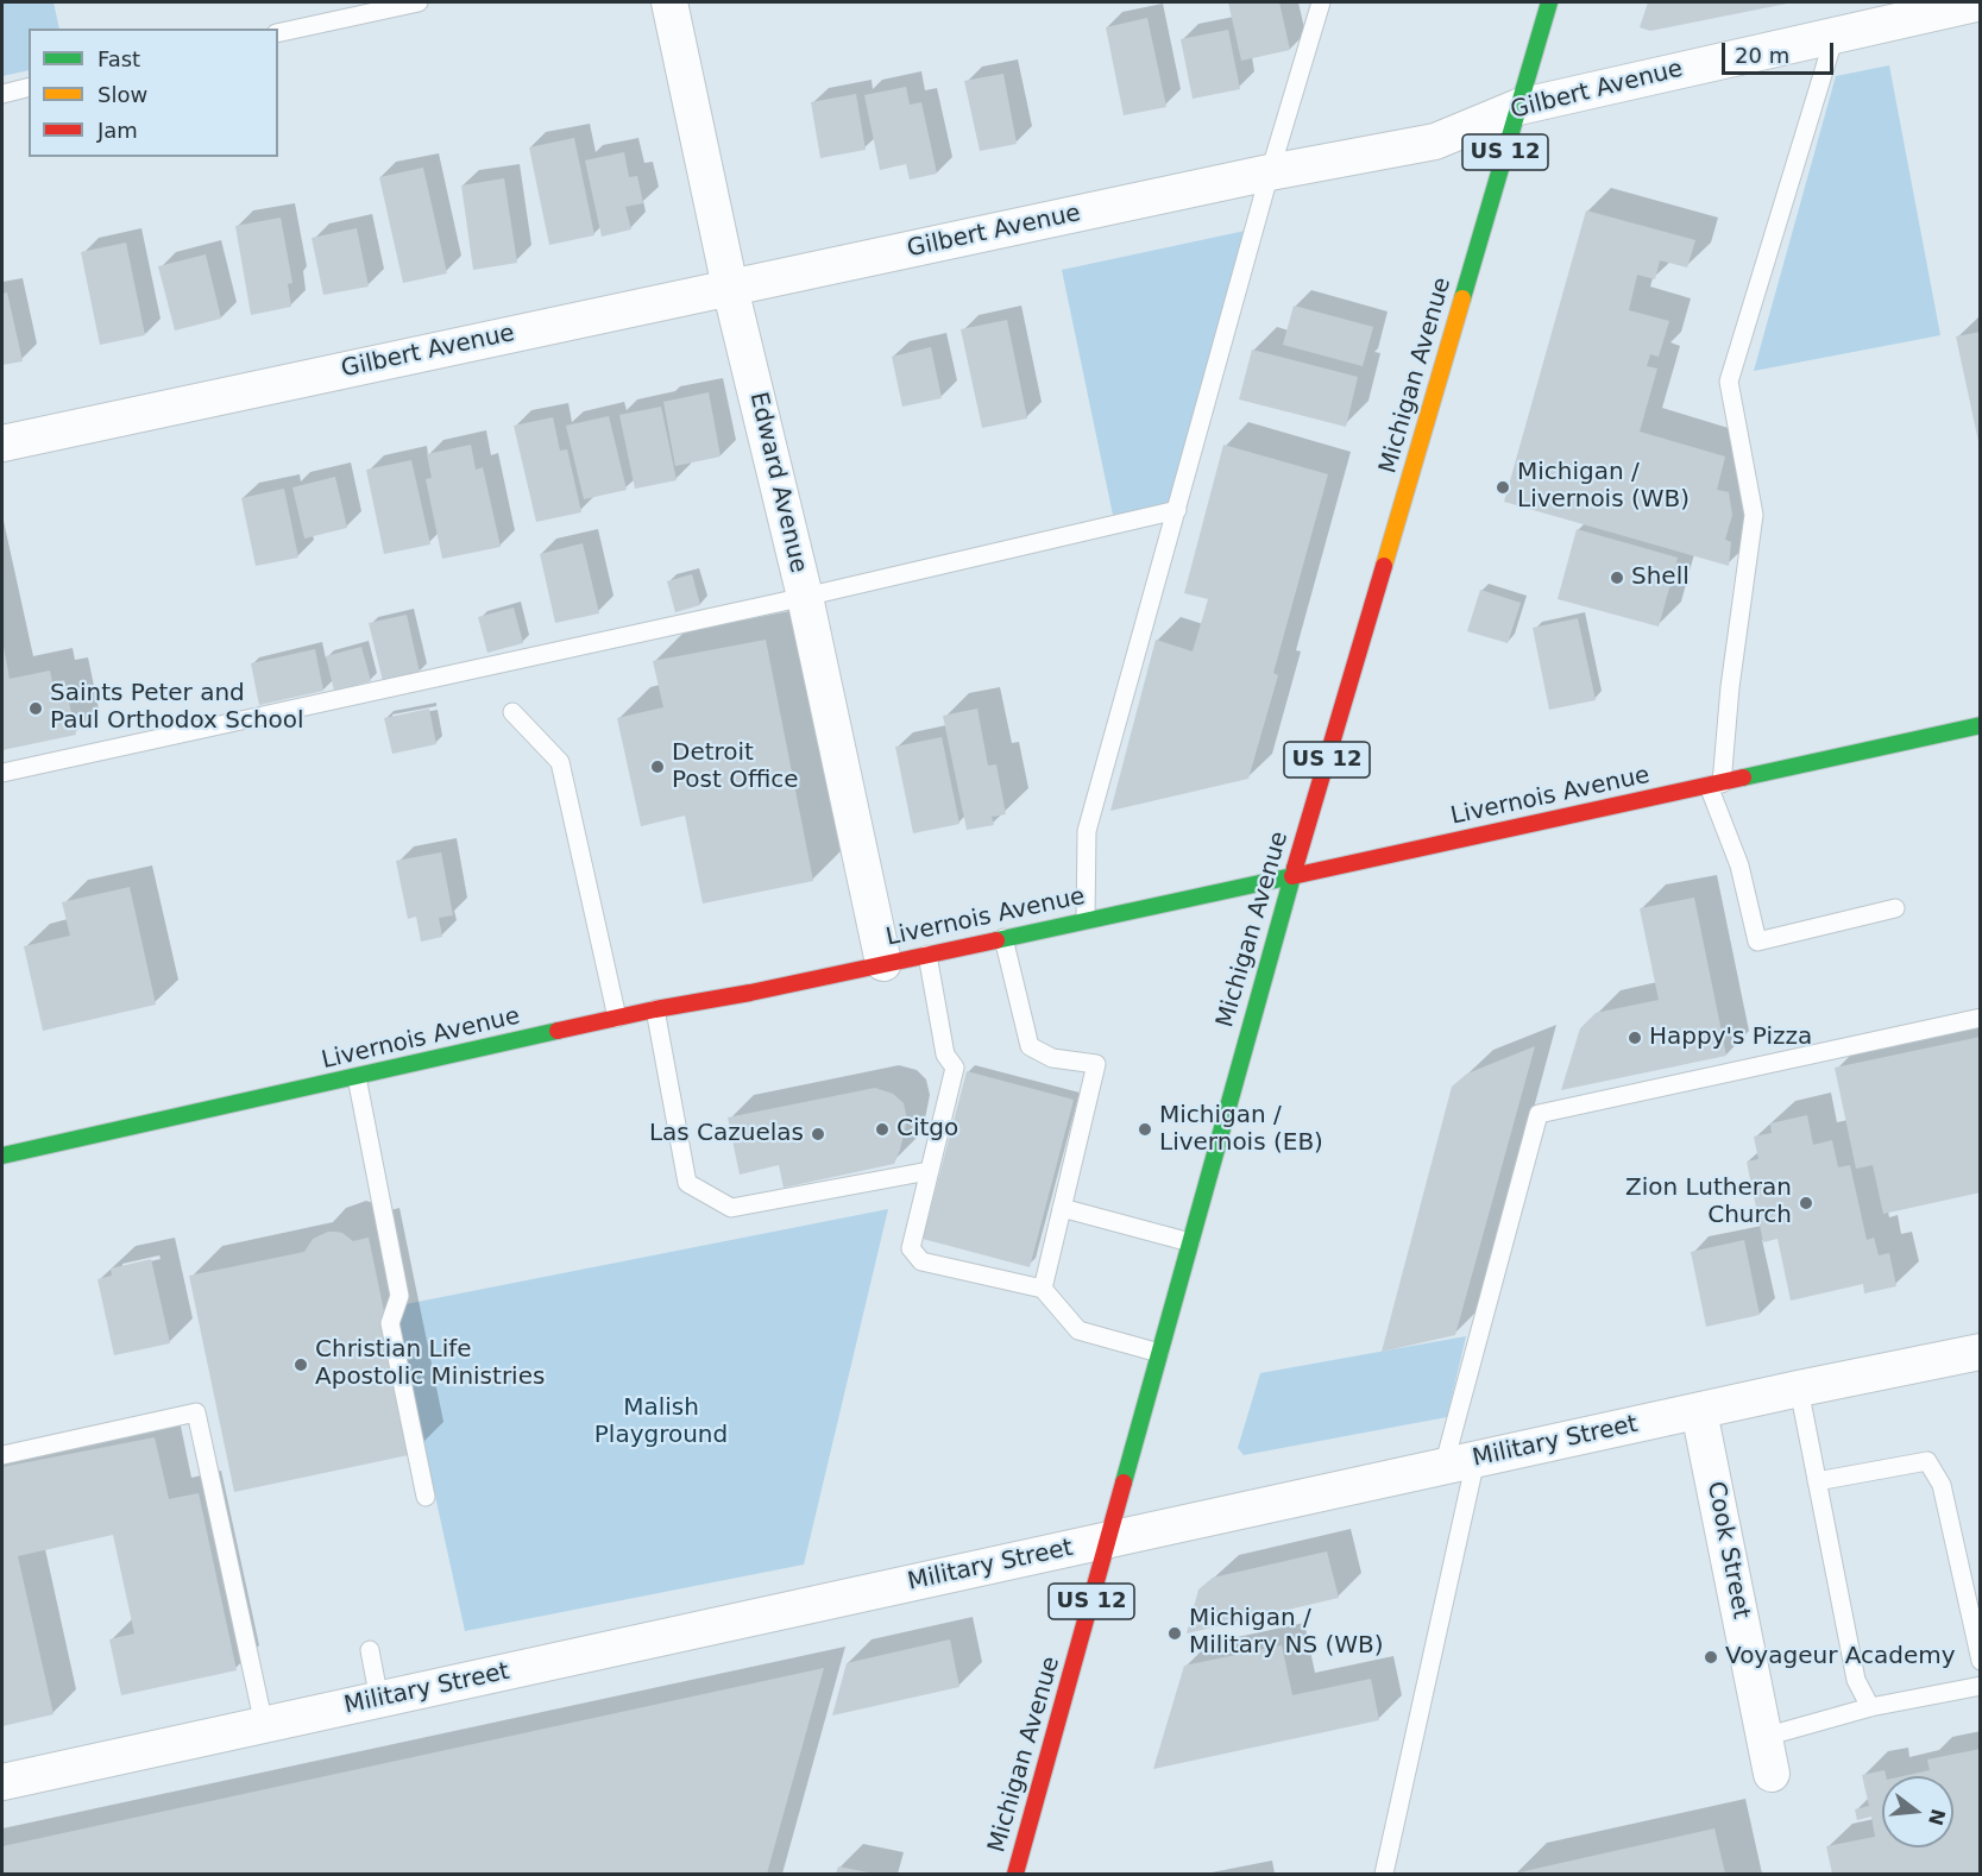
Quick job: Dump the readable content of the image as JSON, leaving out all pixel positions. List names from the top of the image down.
{
  "streets": {
    "main road": ["US 12", "Michigan Avenue", "Livernois Avenue"],
    "street": [
      "Gilbert Avenue",
      "Edward Avenue",
      "Military Street",
      "Cook Street"
    ]
  },
  "crossings": [
    ["Gilbert Avenue", "Michigan Avenue"],
    ["Gilbert Avenue", "Edward Avenue"],
    ["Michigan Avenue", "Livernois Avenue"],
    ["Michigan Avenue", "Military Street"],
    ["Edward Avenue", "Livernois Avenue"],
    ["Military Street", "Cook Street"]
  ],
  "parks": ["Malish Playground"],
  "places": [
    "Michigan / Livernois (WB)",
    "Shell",
    "Saints Peter and Paul Orthodox School",
    "Detroit Post Office",
    "Happy's Pizza",
    "Citgo",
    "Michigan / Livernois (EB)",
    "Las Cazuelas",
    "Zion Lutheran Church",
    "Christian Life Apostolic Ministries",
    "Michigan / Military NS (WB)",
    "Voyageur Academy"
  ],
  "legend": ["Fast", "Slow", "Jam"],
  "scale_bar": "20 m",
  "north": "right"
}
